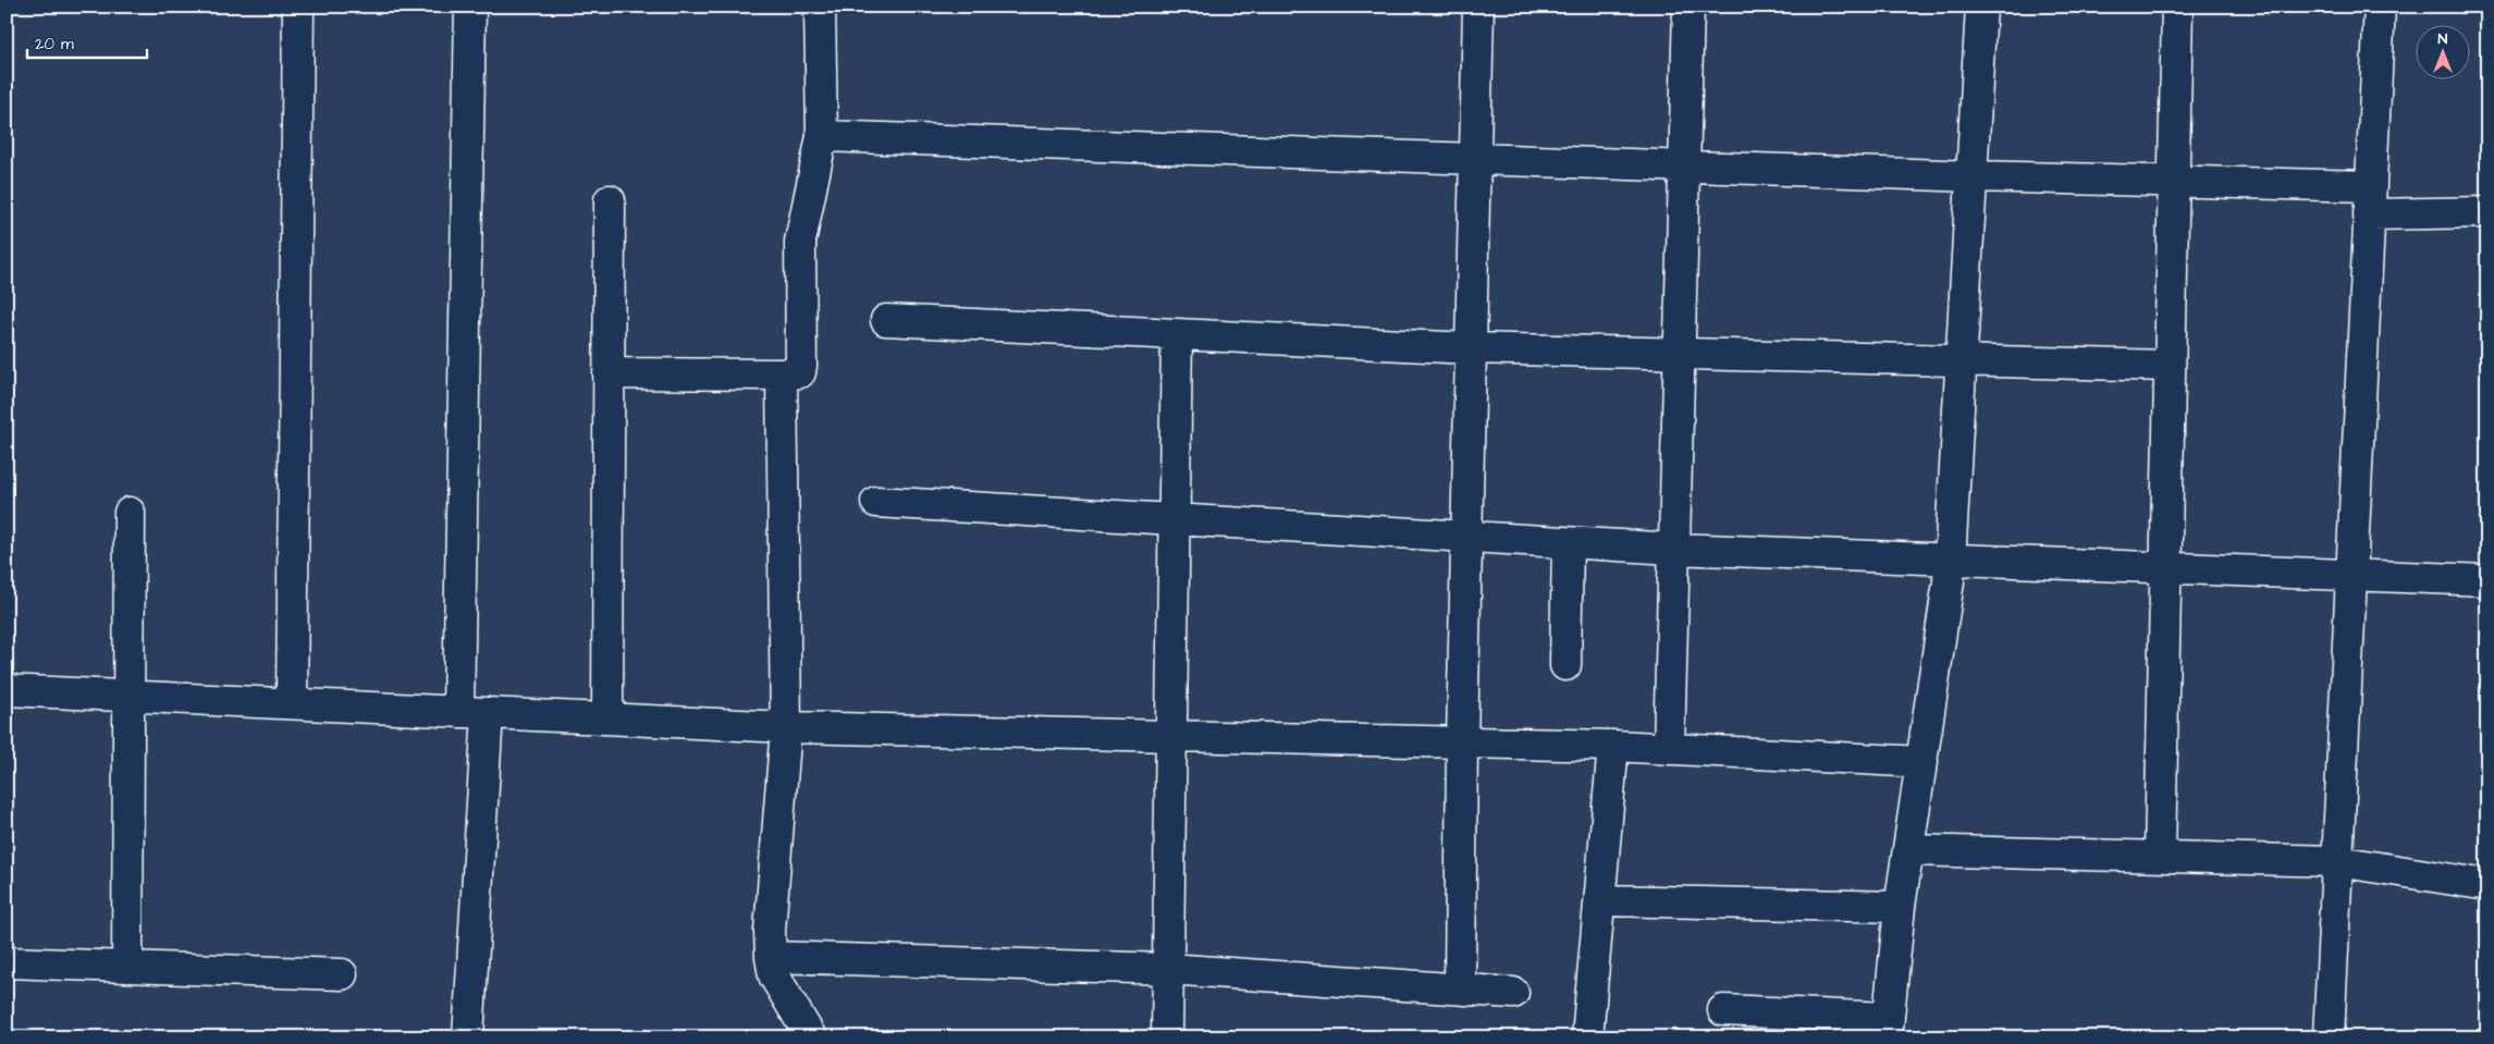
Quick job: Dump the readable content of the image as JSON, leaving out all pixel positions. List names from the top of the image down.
{
  "scale_bar": "20 m",
  "north": "top"
}
